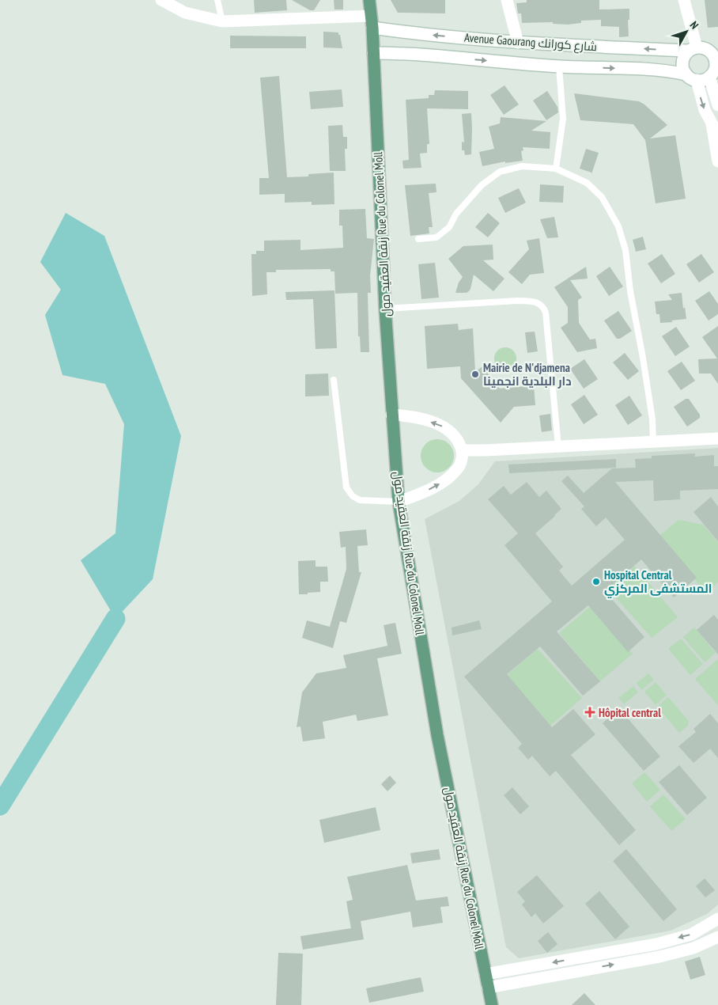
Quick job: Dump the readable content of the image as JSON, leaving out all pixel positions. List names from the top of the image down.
{
  "streets": {
    "main road": ["زنقة العقيد مول Rue du Colonel Moll"],
    "street": ["Avenue Gaourang شارع كورانك"]
  },
  "crossings": [
    ["Avenue Gaourang شارع كورانك", "زنقة العقيد مول Rue du Colonel Moll"]
  ],
  "places": {
    "other": ["Mairie de N'djamena دار البلدية انجمينا", "Hospital Central المستشفى المركزي"],
    "health": ["Hôpital central"]
  },
  "north": "top right"
}
